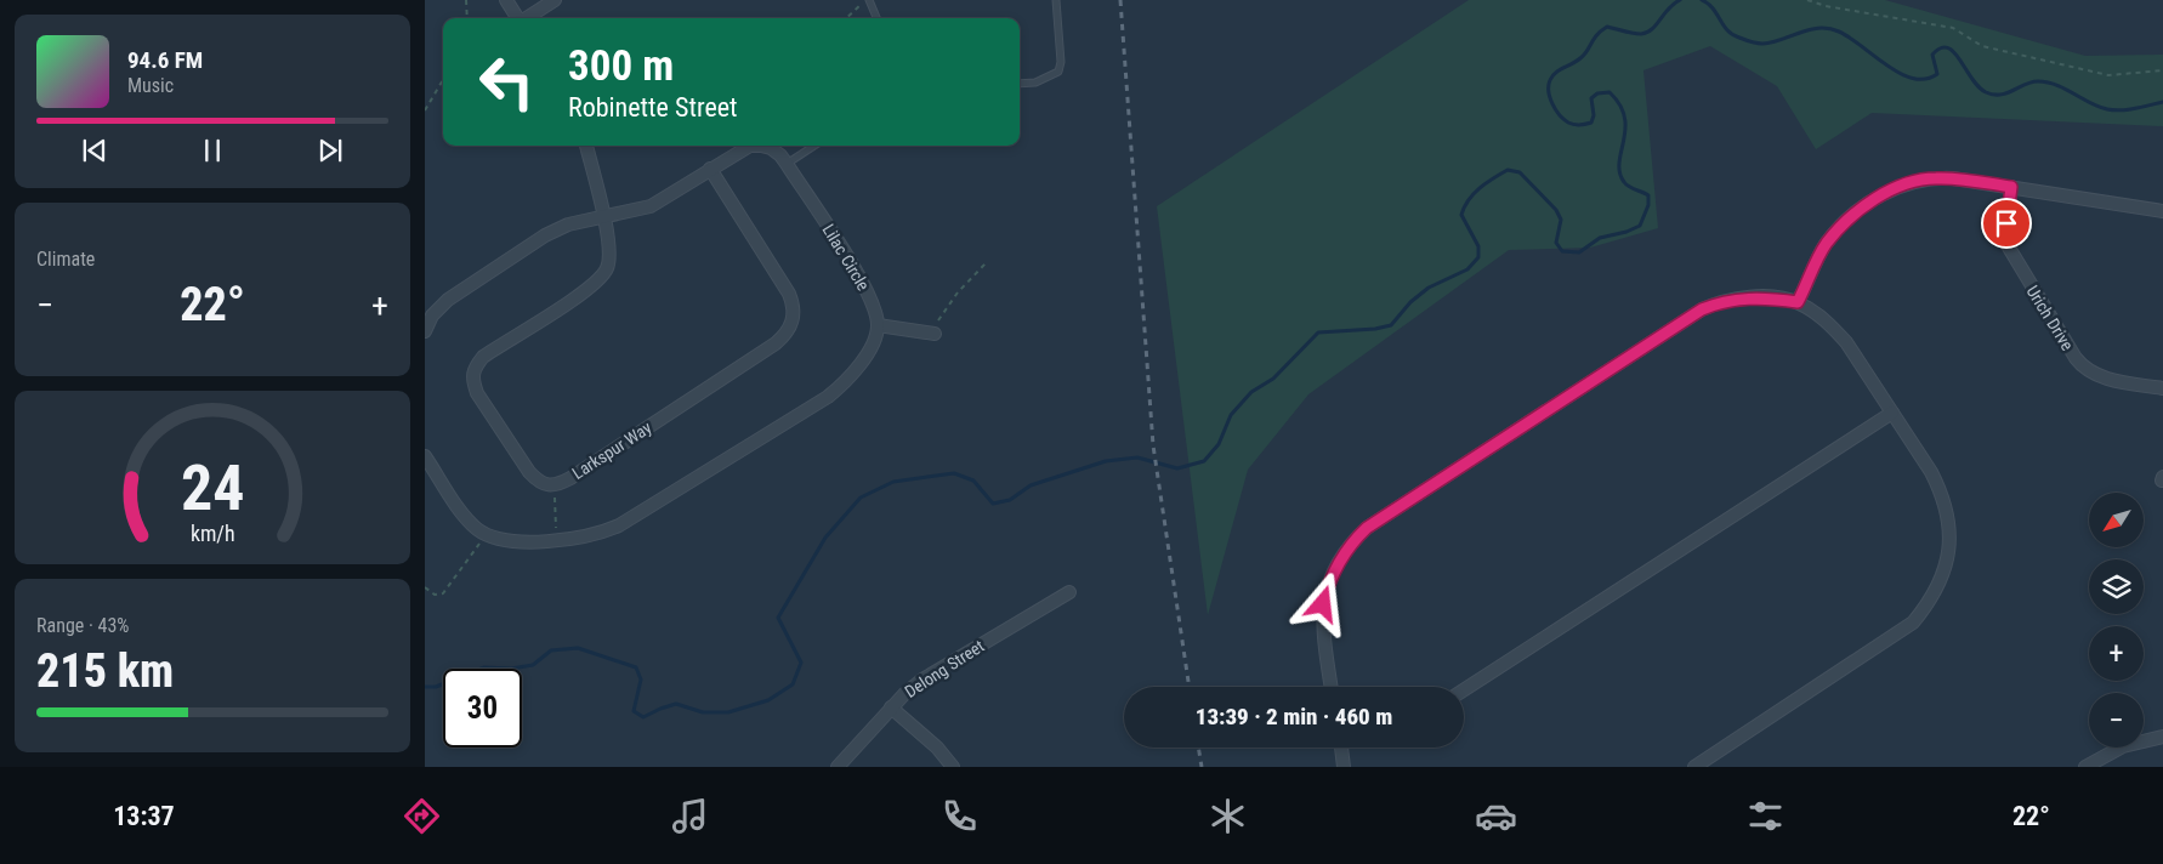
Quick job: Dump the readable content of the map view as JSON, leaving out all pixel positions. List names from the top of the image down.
{
  "streets": {
    "street": [
      "Lilac Circle",
      "Urich Drive",
      "Larkspur Way",
      "Delong Street"
    ]
  },
  "crossings": [
    ["Lilac Circle", "Larkspur Way"]
  ],
  "north": "bottom left",
  "page": {
    "turn": ["300 m", "Robinette Street"],
    "song": ["94.6 FM", "Music"],
    "tile": [
      "Climate",
      ["Range · 43%", "215 km"]
    ],
    "heat": ["−", "22°", "+"],
    "map_buttons": ["+", "−"],
    "limit": "30",
    "trip": "13:39 · 2 min · 460 m",
    "tabs": ["13:37", "22°"],
    "gauge": ["24", "km/h"]
  }
}
